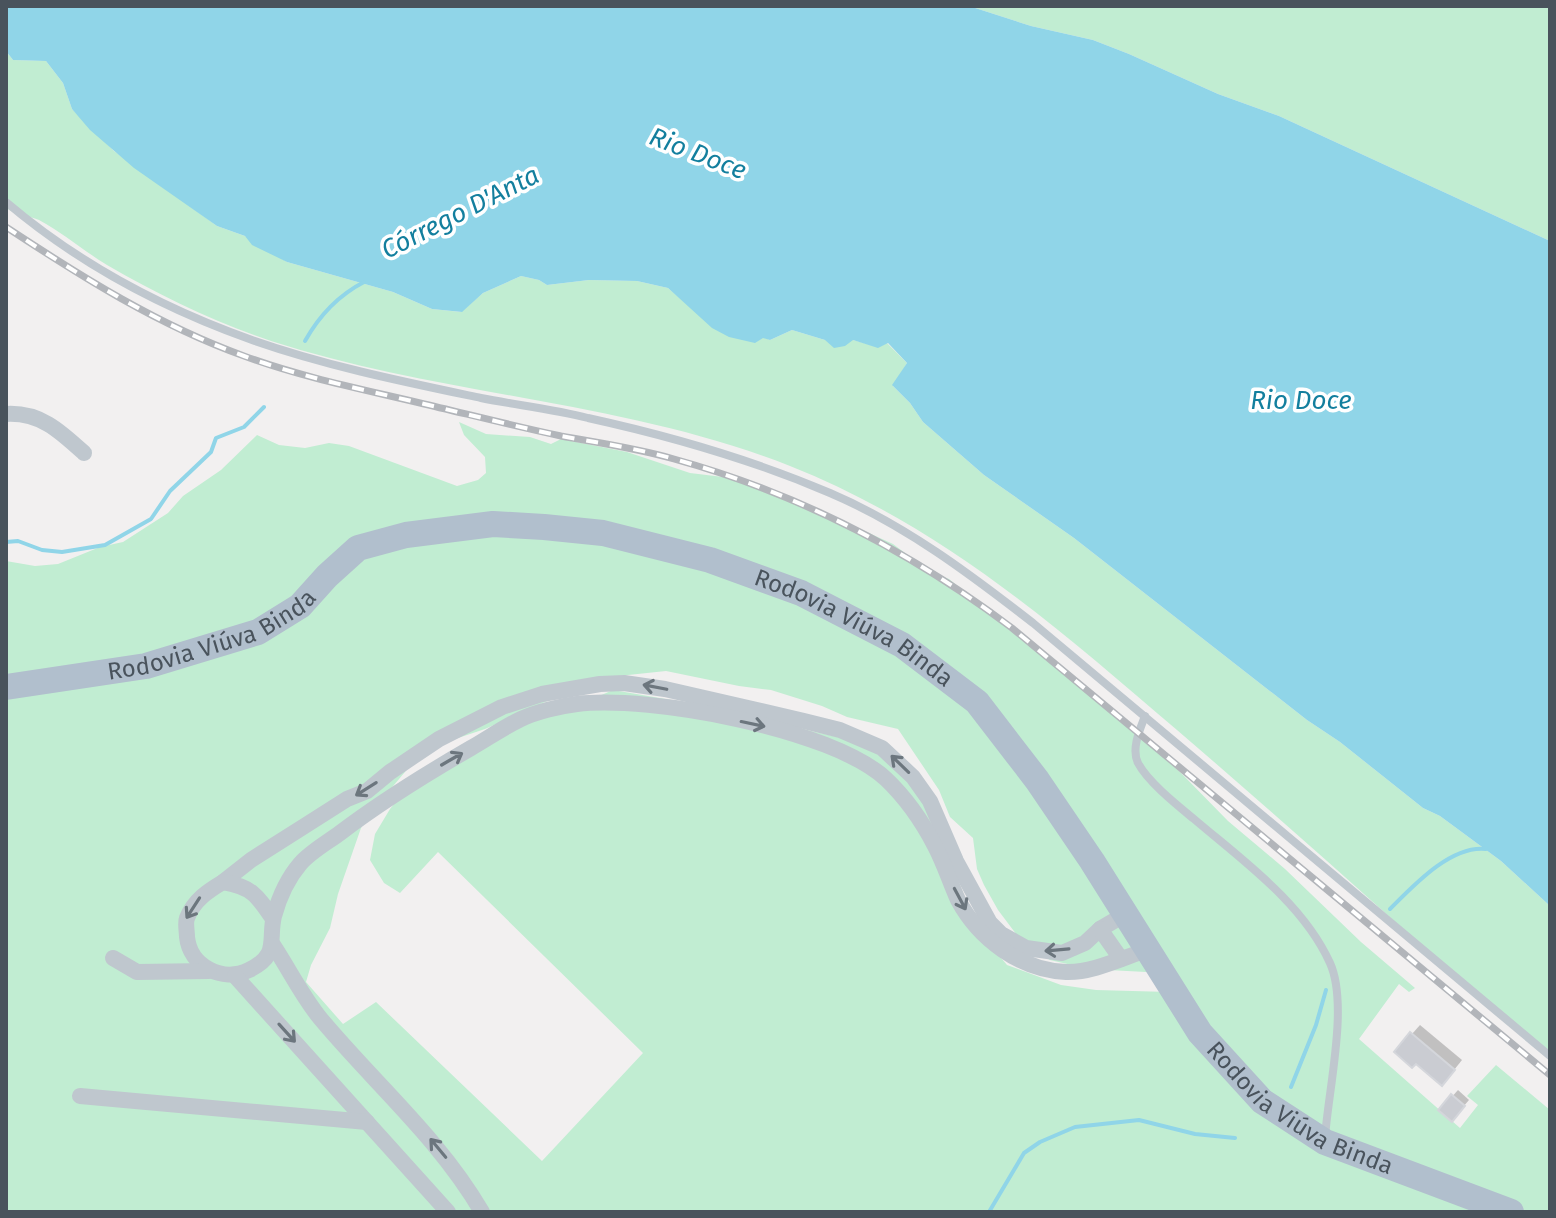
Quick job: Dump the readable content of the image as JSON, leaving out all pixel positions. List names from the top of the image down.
{
  "streets": {
    "main road": ["Rodovia Viúva Binda"]
  },
  "water": ["Rio Doce", "Córrego D'Anta"]
}
